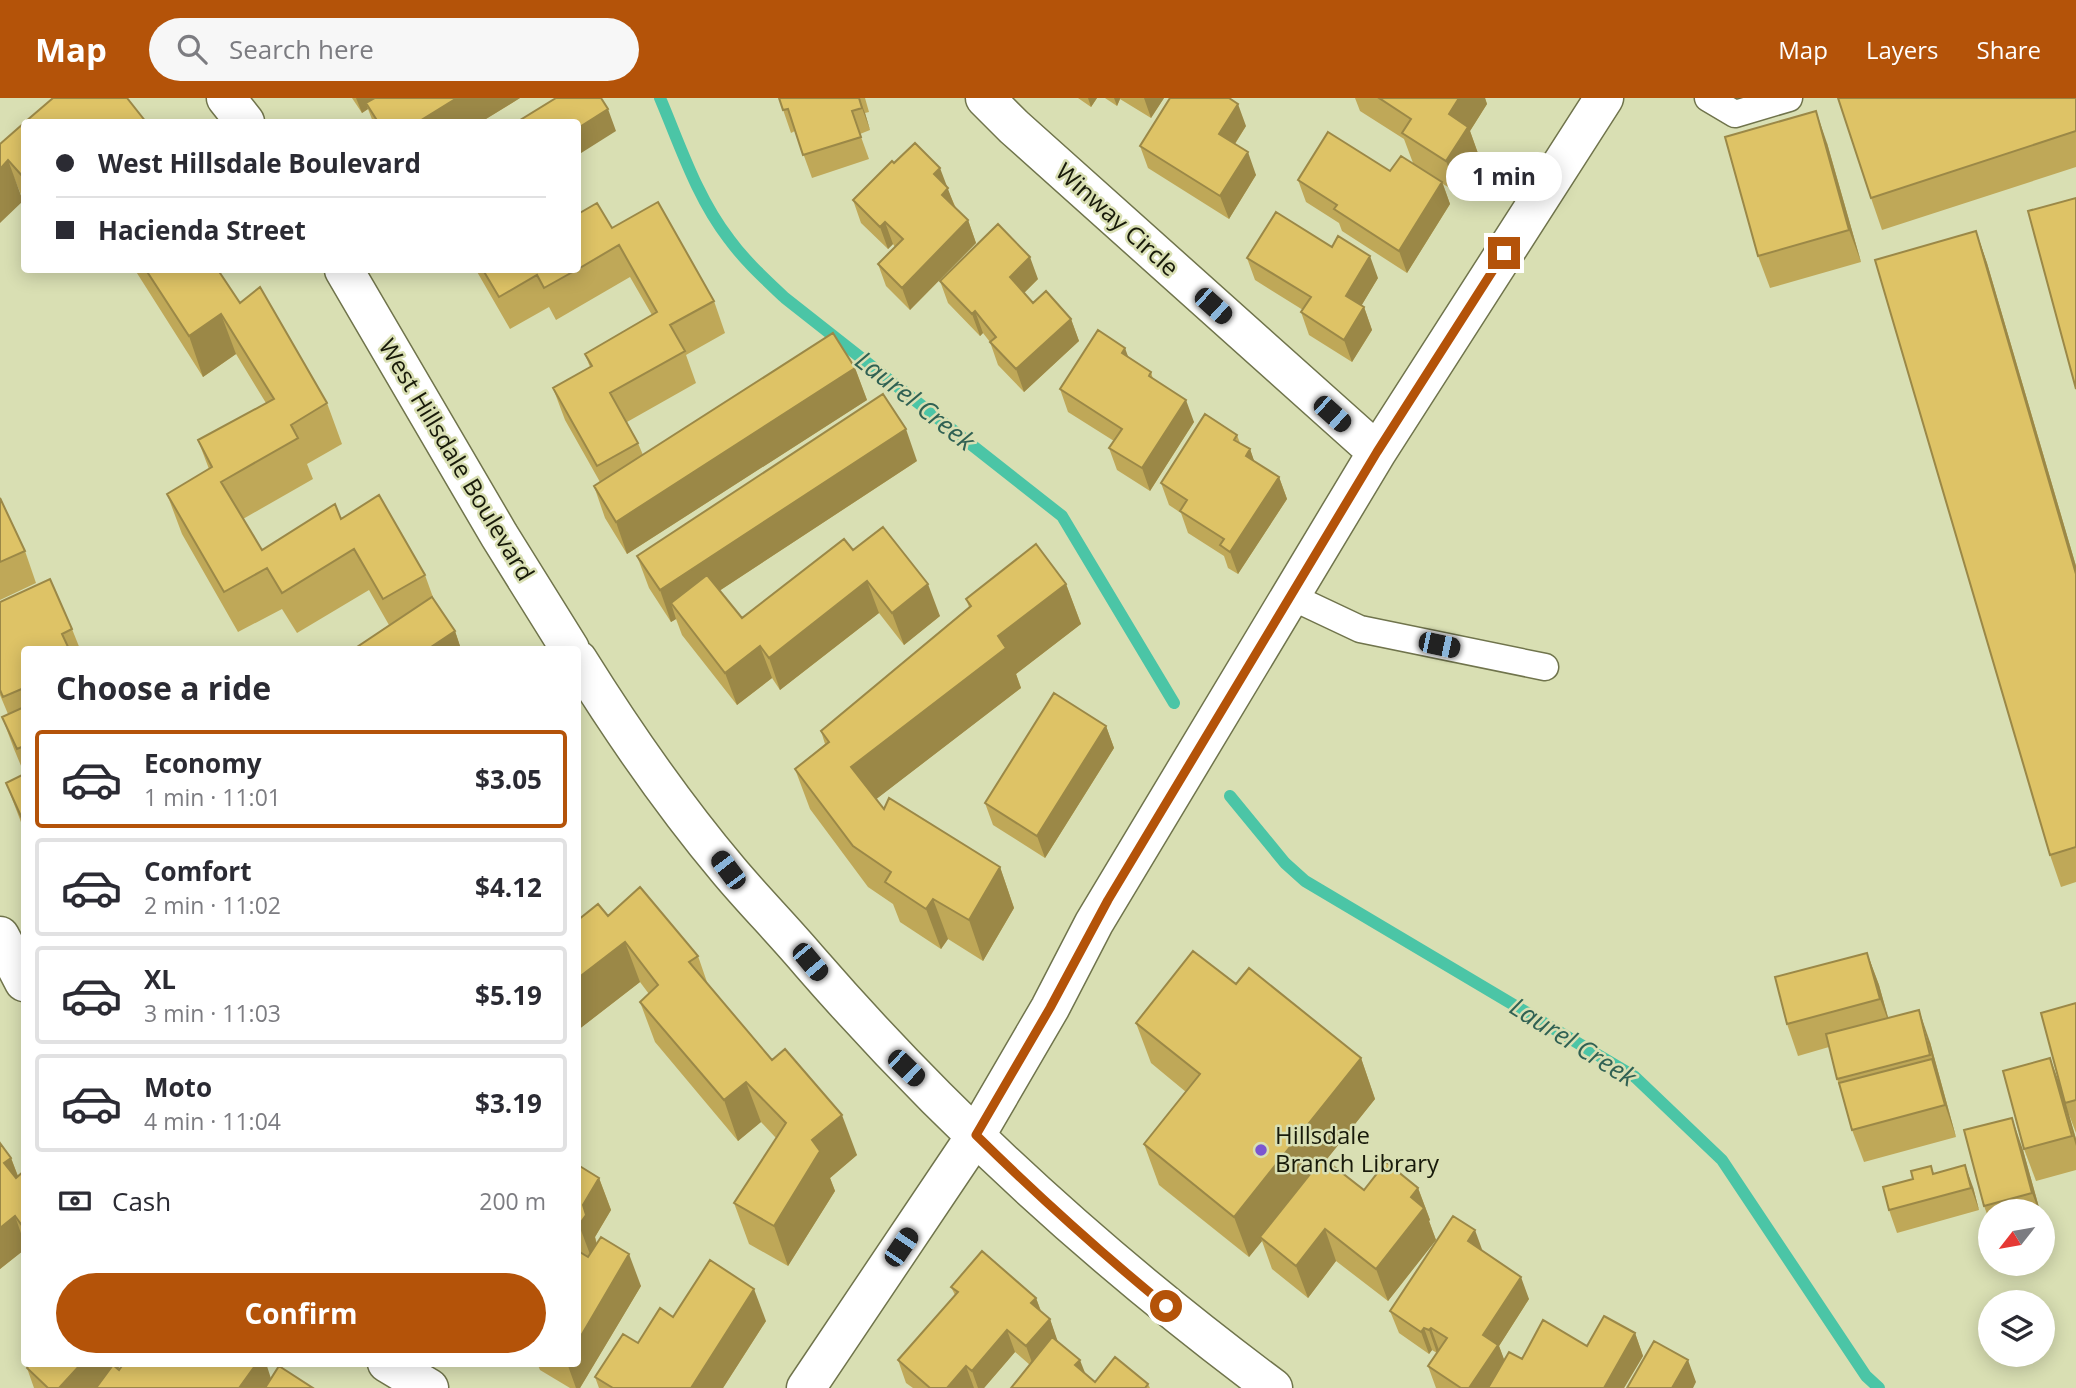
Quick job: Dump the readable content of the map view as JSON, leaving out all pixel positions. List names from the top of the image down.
{
  "streets": {
    "street": ["Winway Circle", "West Hillsdale Boulevard"]
  },
  "water": ["Laurel Creek"],
  "places": ["Hillsdale Branch Library"],
  "north": "bottom left",
  "page": {
    "header": "Map",
    "search": "Search here",
    "nav": ["Map", "Layers", "Share"],
    "banner": ["West Hillsdale Boulevard", "Hacienda Street"],
    "bubble": "1 min",
    "heading": "Choose a ride",
    "list": [
      {
        "name": "Economy",
        "note": "1 min · 11:01",
        "value": "$3.05"
      },
      {
        "name": "Comfort",
        "note": "2 min · 11:02",
        "value": "$4.12"
      },
      {
        "name": "XL",
        "note": "3 min · 11:03",
        "value": "$5.19"
      },
      {
        "name": "Moto",
        "note": "4 min · 11:04",
        "value": "$3.19"
      }
    ],
    "pay": ["Cash", "200 m"],
    "buttons": "Confirm"
  }
}
